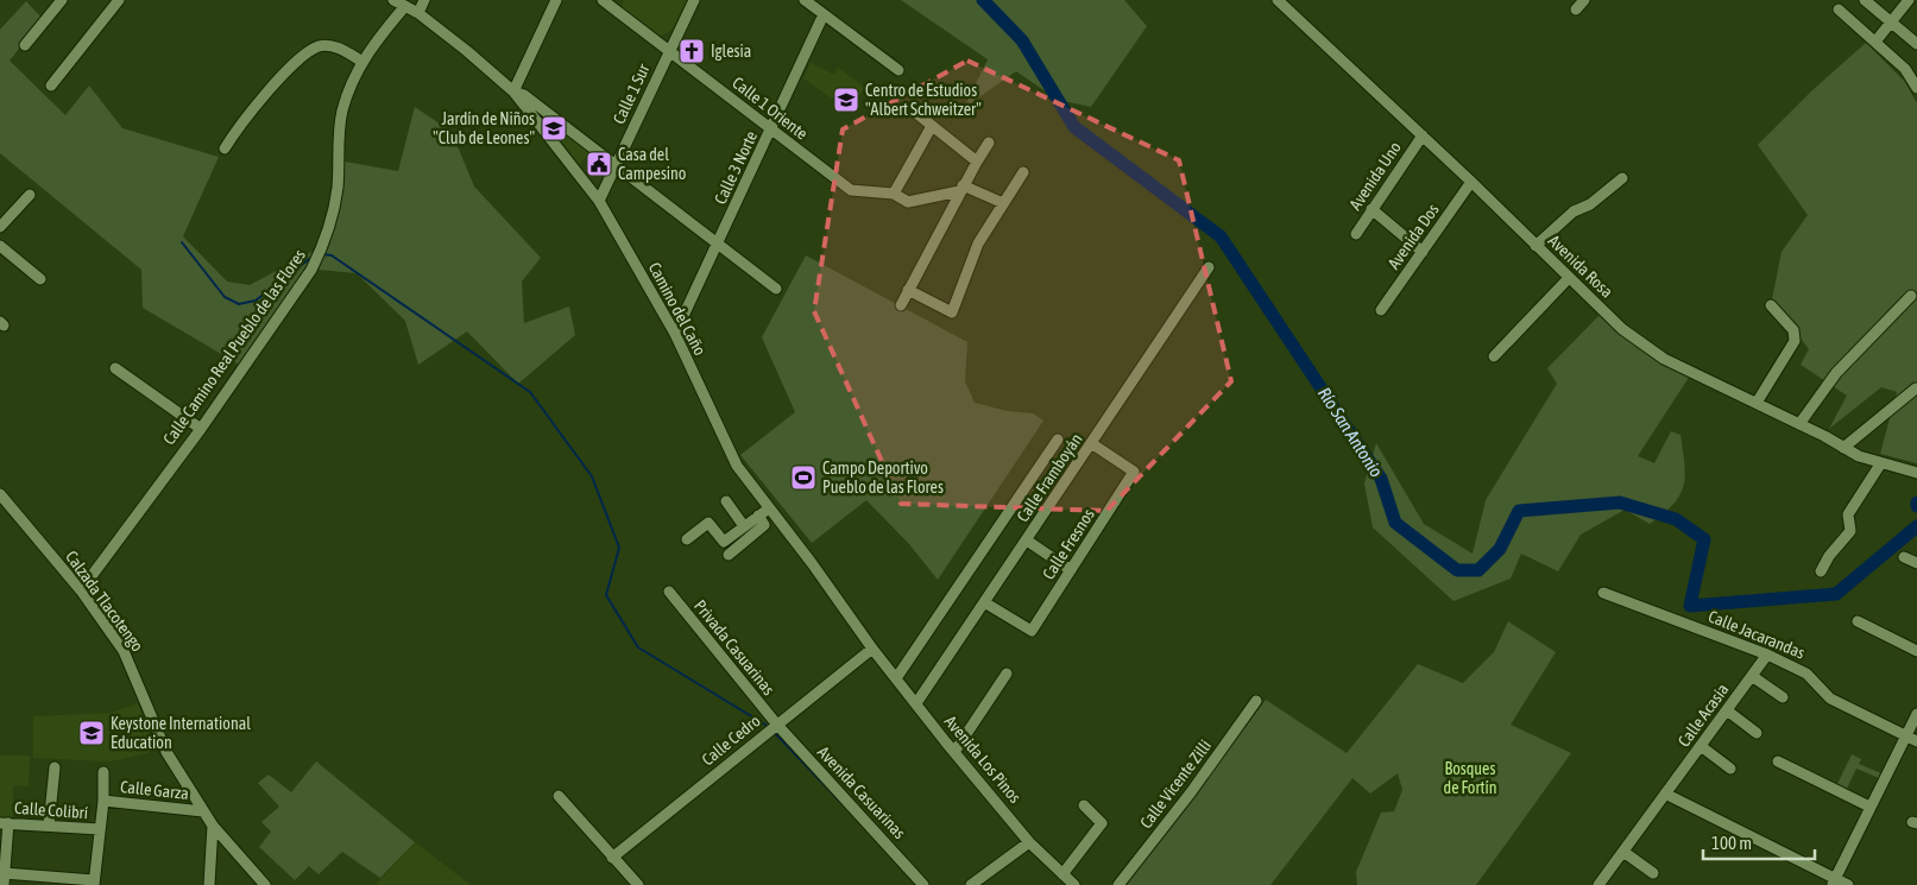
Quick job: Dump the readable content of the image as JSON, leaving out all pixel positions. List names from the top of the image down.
{
  "streets": {
    "street": [
      "Calle 1 Sur",
      "Calle 1 Oriente",
      "Calle 3 Norte",
      "Avenida Uno",
      "Avenida Dos",
      "Avenida Rosa",
      "Camino del Caño",
      "Calle Camino Real Pueblo de las Flores",
      "Calle Framboyán",
      "Calle Fresnos",
      "Calzada Tlacotengo",
      "Calle Jacarandas",
      "Privada Casuarinas",
      "Calle Acasia",
      "Calle Cedro",
      "Avenida Los Pinos",
      "Calle Vicente Zilli",
      "Calle Garza",
      "Avenida Casuarinas",
      "Calle Colibrí"
    ]
  },
  "crossings": [
    ["Calle 1 Sur", "Calle 1 Oriente"],
    ["Calle 1 Sur", "Camino del Caño"],
    ["Calle 1 Oriente", "Calle 3 Norte"],
    ["Calle 3 Norte", "Camino del Caño"],
    ["Avenida Uno", "Avenida Rosa"],
    ["Avenida Dos", "Avenida Rosa"],
    ["Camino del Caño", "Calle Camino Real Pueblo de las Flores"],
    ["Camino del Caño", "Calle Cedro"],
    ["Camino del Caño", "Avenida Los Pinos"],
    ["Calle Camino Real Pueblo de las Flores", "Calzada Tlacotengo"],
    ["Calle Framboyán", "Calle Fresnos"],
    ["Calle Framboyán", "Avenida Los Pinos"],
    ["Calzada Tlacotengo", "Calle Garza"],
    ["Calle Jacarandas", "Calle Acasia"],
    ["Privada Casuarinas", "Calle Cedro"],
    ["Privada Casuarinas", "Avenida Casuarinas"],
    ["Calle Cedro", "Avenida Los Pinos"],
    ["Calle Cedro", "Avenida Casuarinas"]
  ],
  "water": ["Río San Antonio"],
  "parks": ["Bosques de Fortín"],
  "places": {
    "church": ["Iglesia"],
    "school or university": ["Centro de Estudios \"Albert Schweitzer\"", "Jardín de Niños \"Club de Leones\"", "Keystone International Education"],
    "public building": ["Casa del Campesino"],
    "sports": ["Campo Deportivo Pueblo de las Flores"]
  },
  "scale_bar": "100 m"
}
